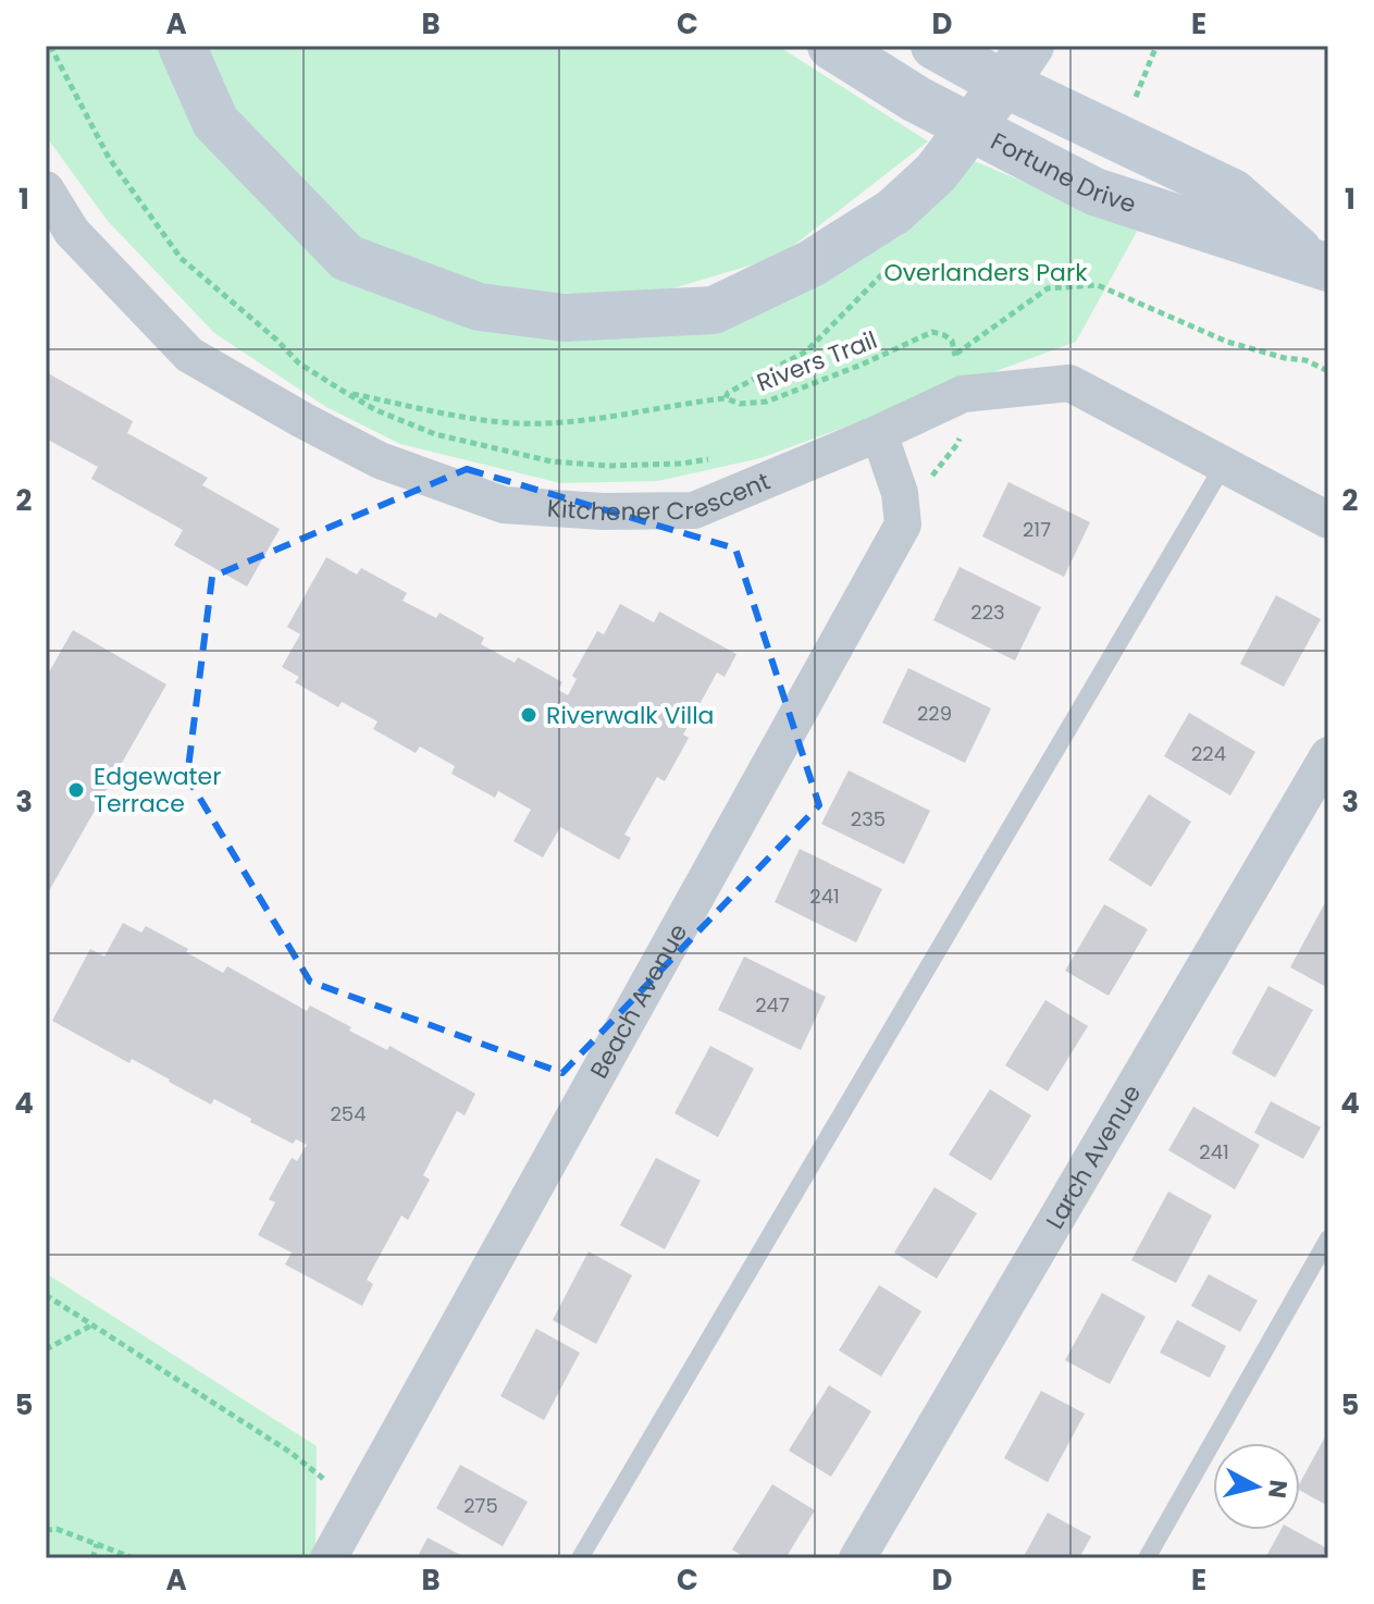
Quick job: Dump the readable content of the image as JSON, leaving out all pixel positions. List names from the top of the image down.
{
  "streets": {
    "main road": ["Fortune Drive"],
    "street": ["Kitchener Crescent", "Beach Avenue", "Larch Avenue"],
    "path": ["Rivers Trail"]
  },
  "crossings": [
    ["Kitchener Crescent", "Beach Avenue"]
  ],
  "parks": ["Overlanders Park"],
  "places": ["Riverwalk Villa", "Edgewater Terrace"],
  "house_numbers": [
    "217",
    "223",
    "229",
    "224",
    "235",
    "241",
    "247",
    "254",
    "241",
    "275"
  ],
  "north": "right",
  "grid": {
    "columns": [
      "A",
      "B",
      "C",
      "D",
      "E"
    ],
    "rows": [
      "1",
      "2",
      "3",
      "4",
      "5"
    ]
  }
}
